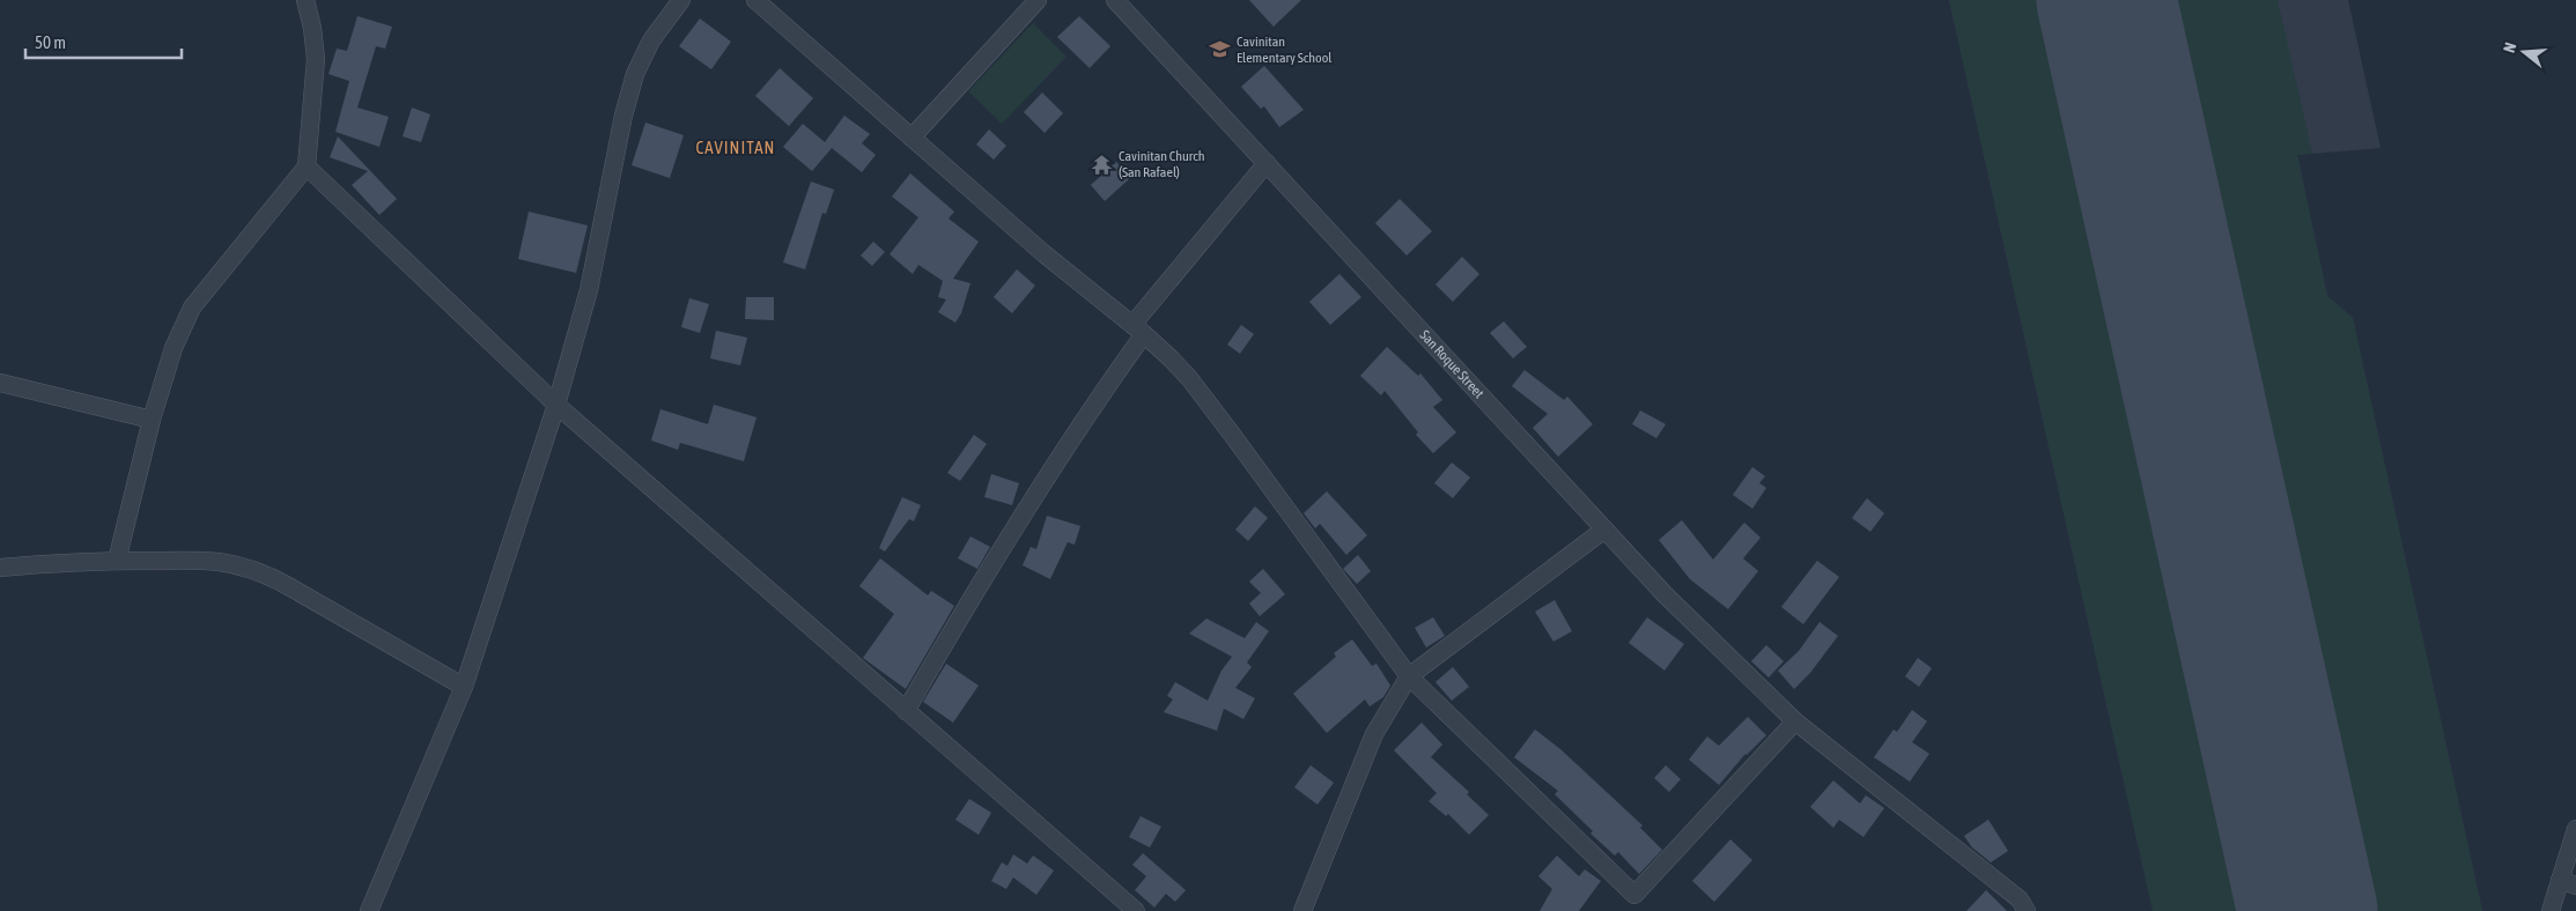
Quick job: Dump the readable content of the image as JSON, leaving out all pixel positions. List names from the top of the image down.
{
  "streets": {
    "street": ["San Roque Street"]
  },
  "districts": ["CAVINITAN"],
  "places": {
    "school or university": ["Cavinitan Elementary School"],
    "temple": ["Cavinitan Church (San Rafael)"]
  },
  "scale_bar": "50 m",
  "north": "left"
}
